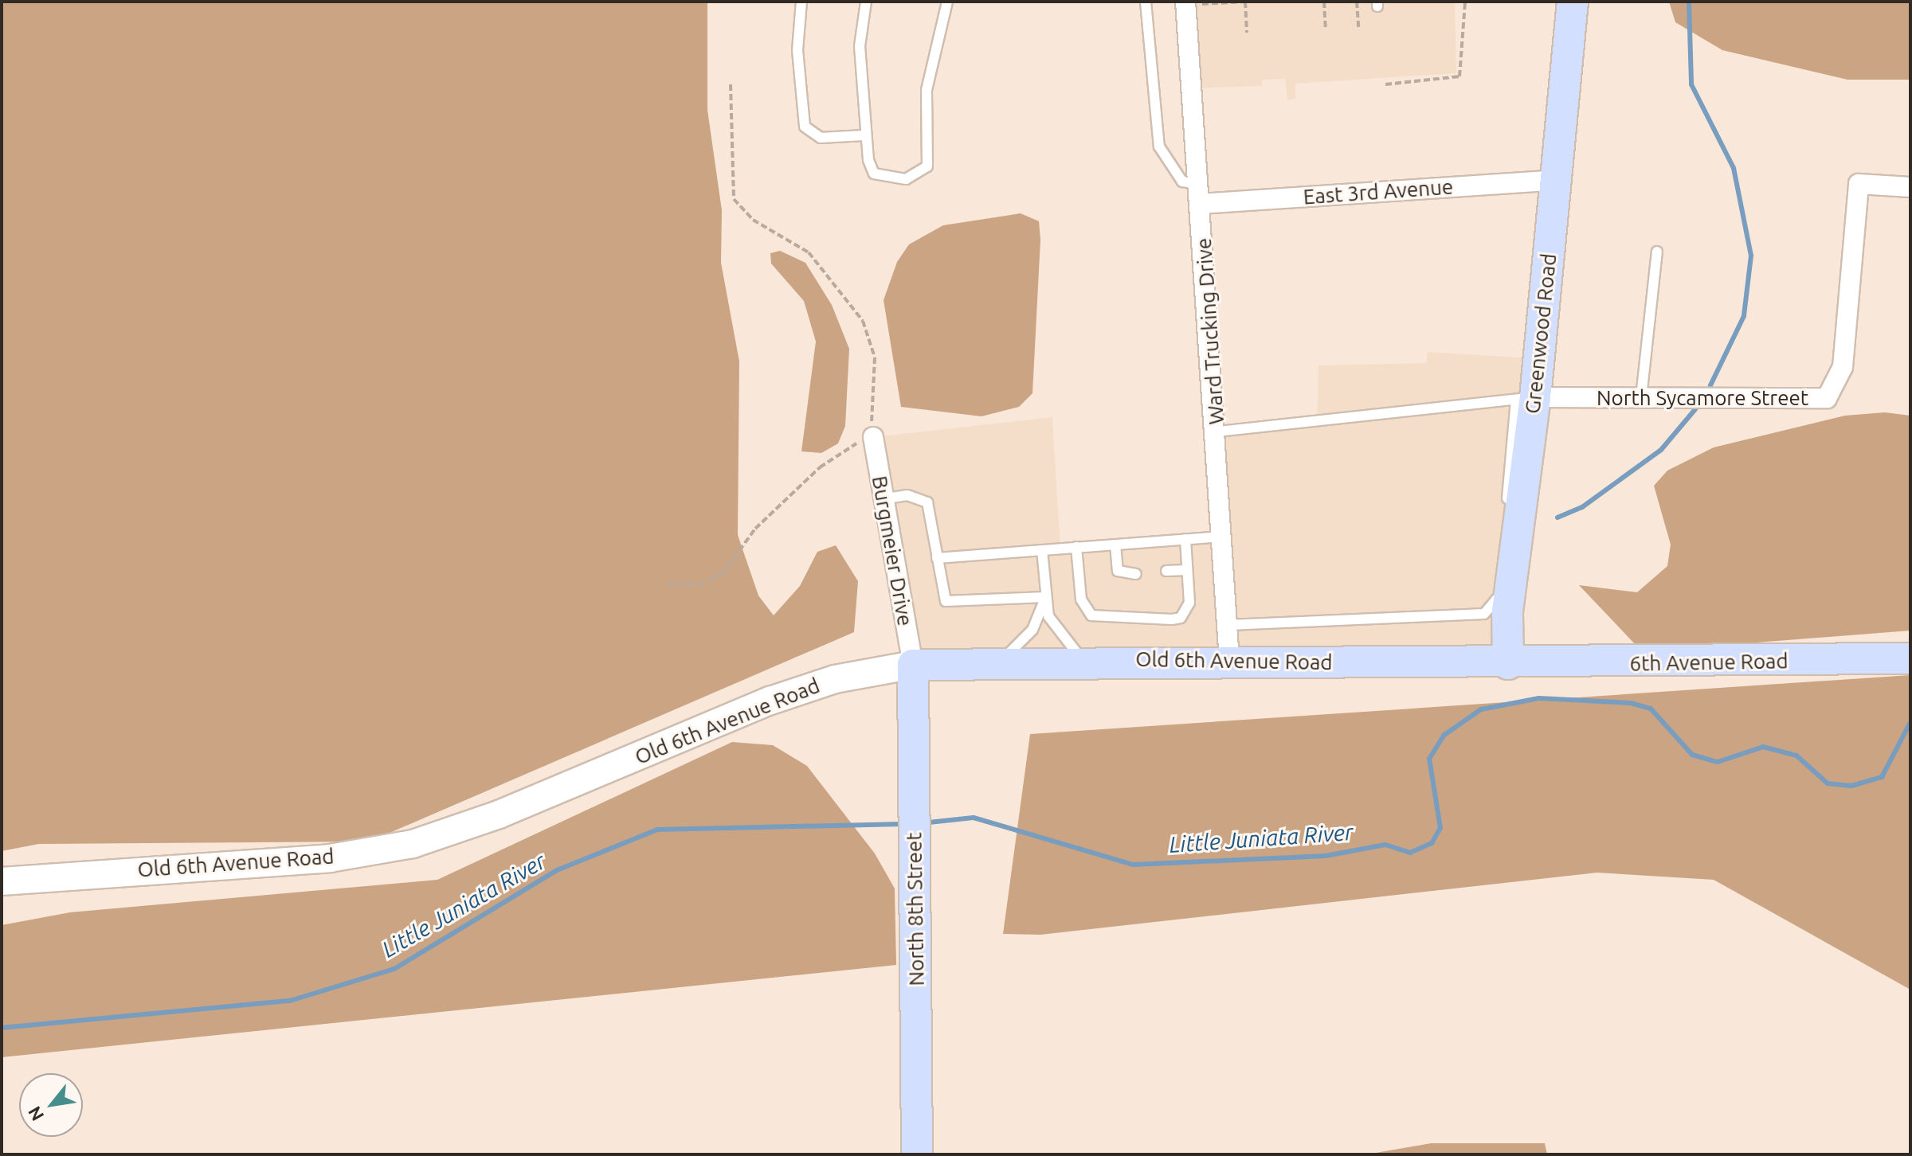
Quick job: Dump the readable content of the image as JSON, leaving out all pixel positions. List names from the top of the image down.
{
  "streets": {
    "main road": [
      "Greenwood Road",
      "Old 6th Avenue Road",
      "6th Avenue Road",
      "North 8th Street"
    ],
    "street": [
      "East 3rd Avenue",
      "Ward Trucking Drive",
      "North Sycamore Street",
      "Burgmeier Drive"
    ]
  },
  "crossings": [
    ["East 3rd Avenue", "Ward Trucking Drive"],
    ["East 3rd Avenue", "Greenwood Road"],
    ["Ward Trucking Drive", "Old 6th Avenue Road"],
    ["Greenwood Road", "North Sycamore Street"],
    ["Greenwood Road", "Old 6th Avenue Road"],
    ["Greenwood Road", "6th Avenue Road"],
    ["Burgmeier Drive", "Old 6th Avenue Road"],
    ["Burgmeier Drive", "North 8th Street"],
    ["Old 6th Avenue Road", "6th Avenue Road"],
    ["Old 6th Avenue Road", "North 8th Street"]
  ],
  "water": ["Little Juniata River"],
  "north": "bottom left"
}
